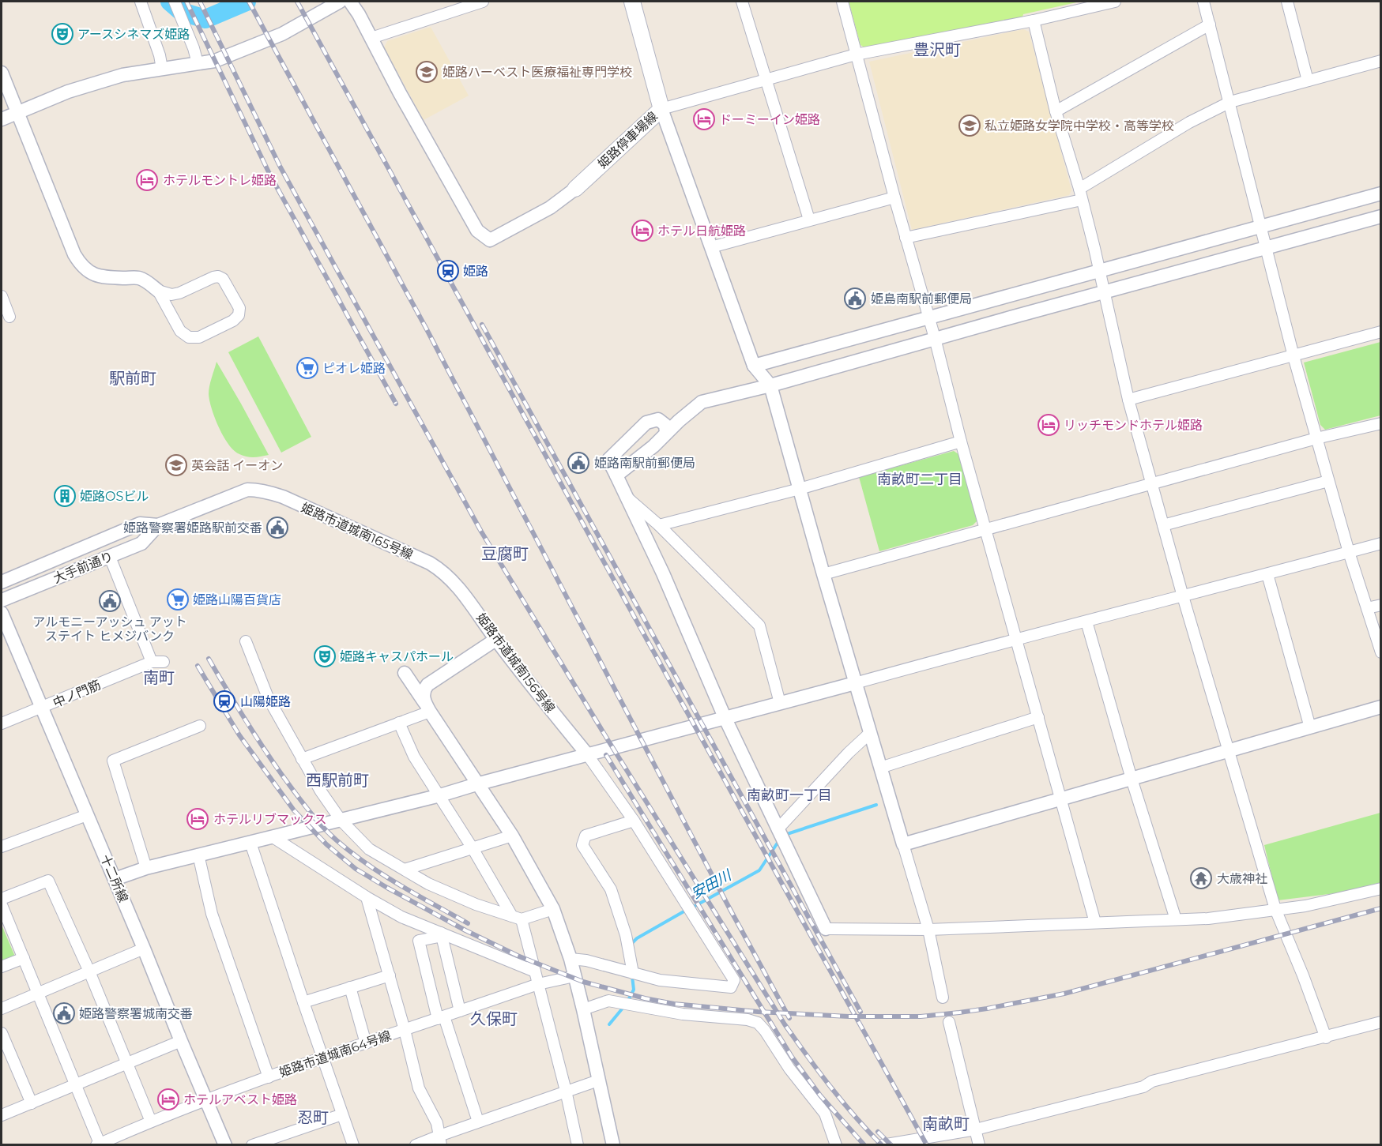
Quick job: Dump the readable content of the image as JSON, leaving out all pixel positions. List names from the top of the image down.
{
  "streets": {
    "main road": ["姫路停車場線"],
    "street": [
      "姫路市道城南165号線",
      "大手前通り",
      "姫路市道城南156号線",
      "中ノ門筋",
      "十二所線",
      "姫路市道城南64号線"
    ]
  },
  "crossings": [
    ["姫路市道城南165号線", "大手前通り"],
    ["姫路市道城南165号線", "姫路市道城南156号線"],
    ["中ノ門筋", "十二所線"],
    ["十二所線", "姫路市道城南64号線"]
  ],
  "districts": [
    "豊沢町",
    "駅前町",
    "南畝町二丁目",
    "豆腐町",
    "南町",
    "西駅前町",
    "南畝町一丁目",
    "久保町",
    "忍町",
    "南畝町"
  ],
  "water": ["安田川"],
  "places": {
    "theatre": ["アースシネマズ姫路", "姫路キャスパホール"],
    "school or university": ["姫路ハーベスト医療福祉専門学校", "私立姫路女学院中学校・高等学校", "英会話 イーオン"],
    "hotel": [
      "ドーミーイン姫路",
      "ホテルモントレ姫路",
      "ホテル日航姫路",
      "リッチモンドホテル姫路",
      "ホテルリブマックス",
      "ホテルアベスト姫路"
    ],
    "station": ["姫路", "山陽姫路"],
    "public building": [
      "姫島南駅前郵便局",
      "姫路南駅前郵便局",
      "姫路警察署姫路駅前交番",
      "アルモニーアッシュ アット ステイト ヒメジバンク",
      "姫路警察署城南交番"
    ],
    "supermarket": ["ピオレ姫路", "姫路山陽百貨店"],
    "building": ["姫路OSビル"],
    "temple": ["大歳神社"]
  }
}
